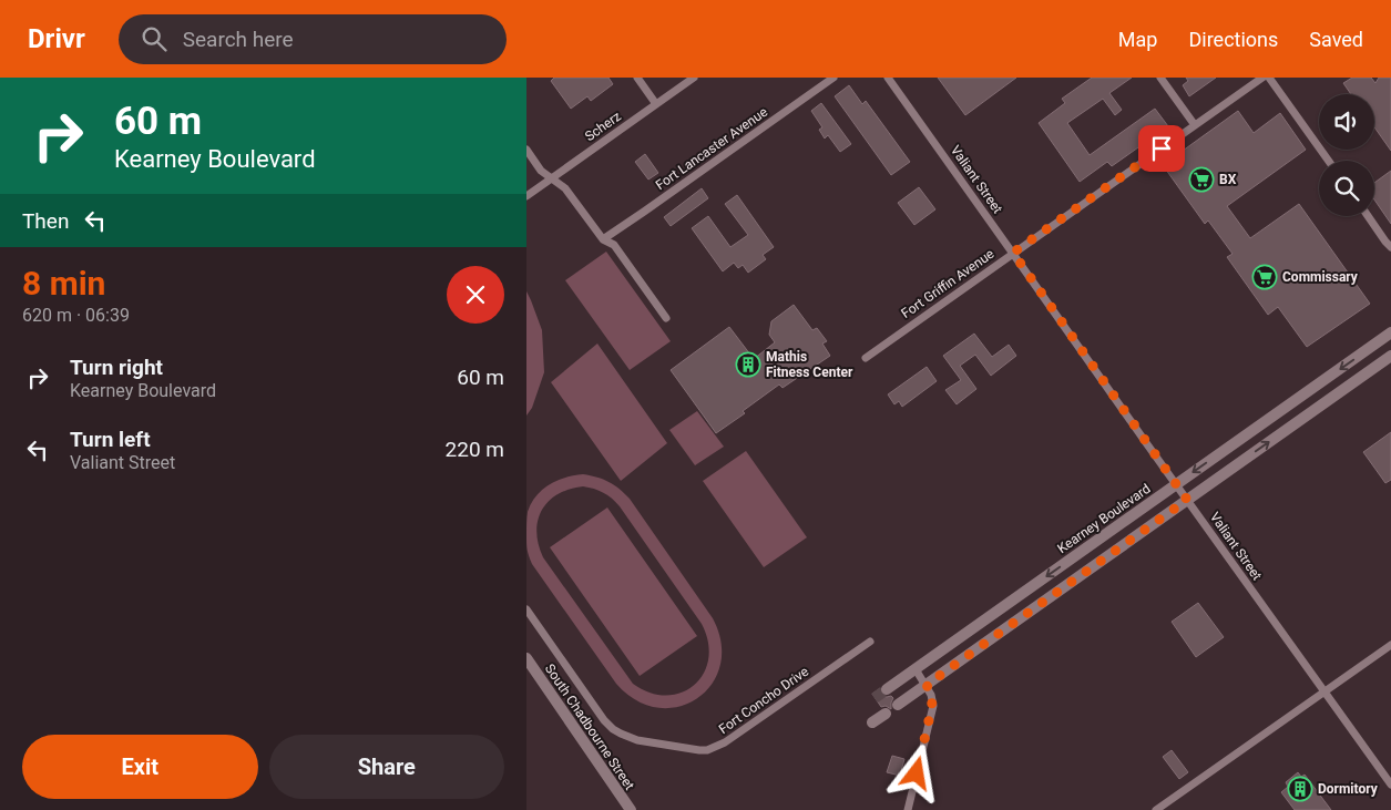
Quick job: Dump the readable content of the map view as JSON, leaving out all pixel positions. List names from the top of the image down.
{
  "streets": {
    "street": [
      "Scherz",
      "Fort Lancaster Avenue",
      "Valiant Street",
      "Fort Griffin Avenue",
      "Kearney Boulevard",
      "Fort Concho Drive",
      "South Chadbourne Street"
    ]
  },
  "crossings": [
    ["Valiant Street", "Fort Griffin Avenue"],
    ["Valiant Street", "Kearney Boulevard"]
  ],
  "places": {
    "supermarket": ["BX", "Commissary"],
    "building": ["Mathis Fitness Center", "Dormitory"]
  },
  "page": {
    "header": "Drivr",
    "search": "Search here",
    "nav": ["Map", "Directions", "Saved"],
    "turn": ["60 m", "Kearney Boulevard"],
    "then": "Then",
    "heading": ["8 min", "620 m · 06:39"],
    "list": [
      {
        "name": "Turn right",
        "note": "Kearney Boulevard",
        "value": "60 m"
      },
      {
        "name": "Turn left",
        "note": "Valiant Street",
        "value": "220 m"
      }
    ],
    "buttons": ["Exit", "Share"]
  }
}
